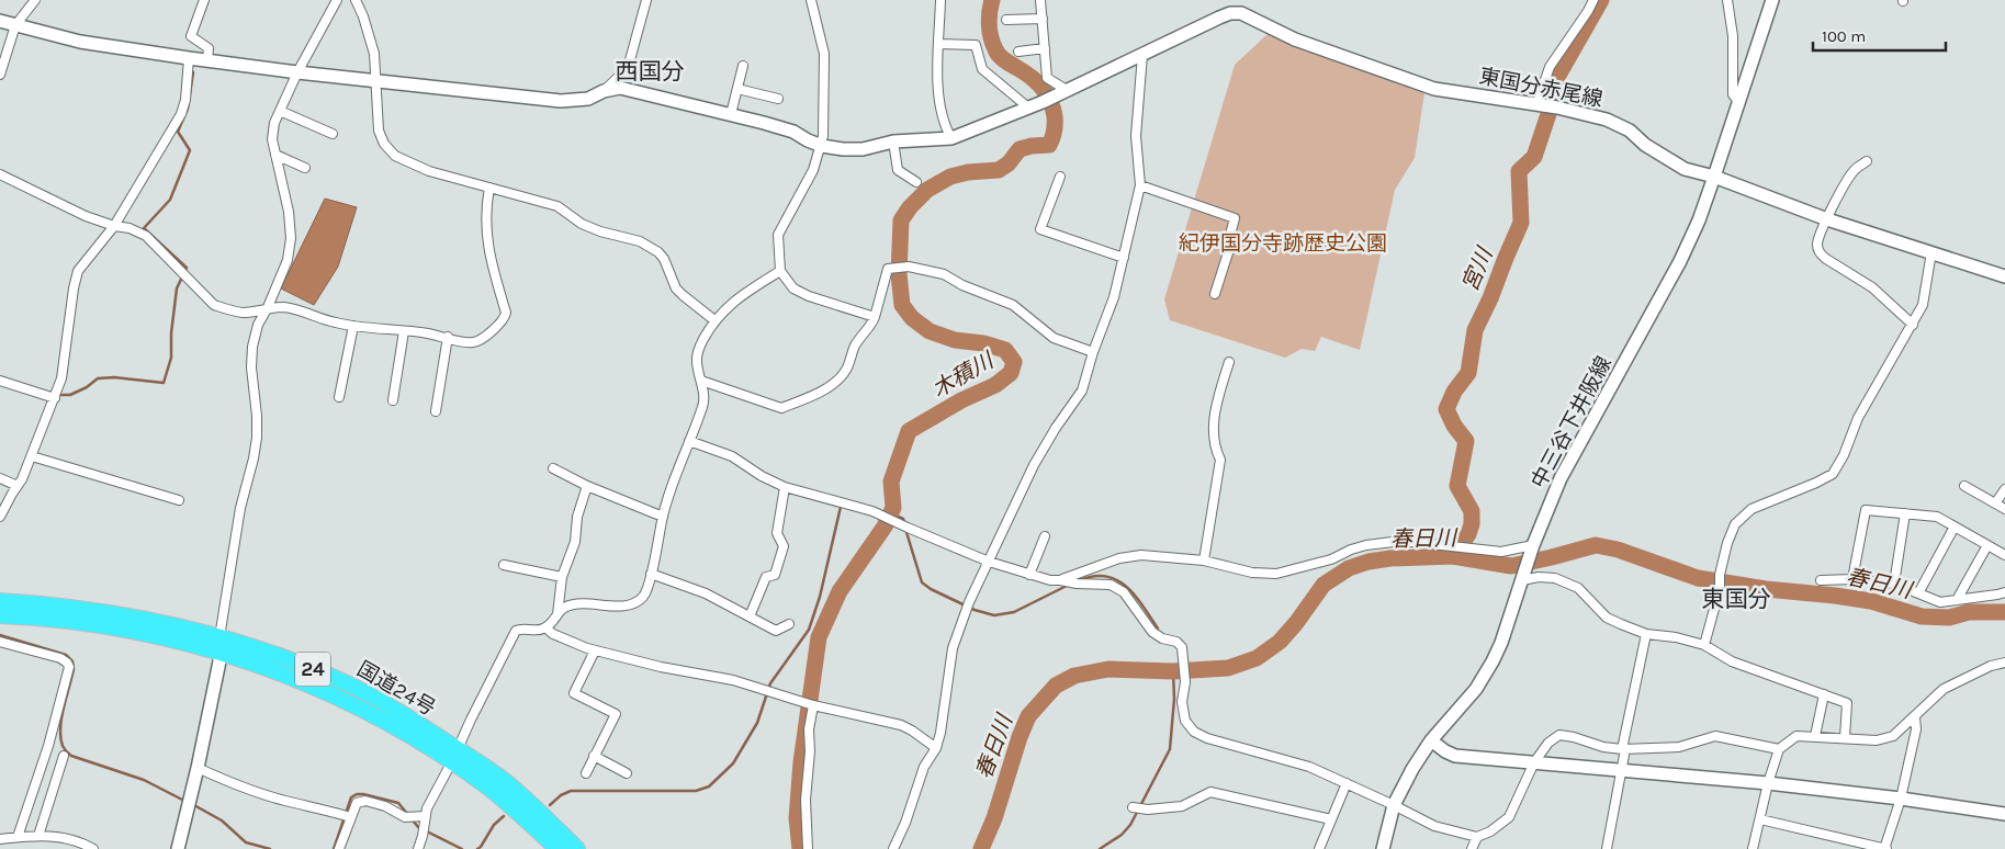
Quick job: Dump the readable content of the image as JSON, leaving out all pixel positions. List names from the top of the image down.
{
  "streets": {
    "highway": ["24", "国道24号"],
    "street": ["東国分赤尾線", "中三谷下井阪線"]
  },
  "crossings": [
    ["東国分赤尾線", "中三谷下井阪線"]
  ],
  "districts": ["西国分", "東国分"],
  "water": ["宮川", "木積川", "春日川"],
  "parks": ["紀伊国分寺跡歴史公園"],
  "scale_bar": "100 m"
}
